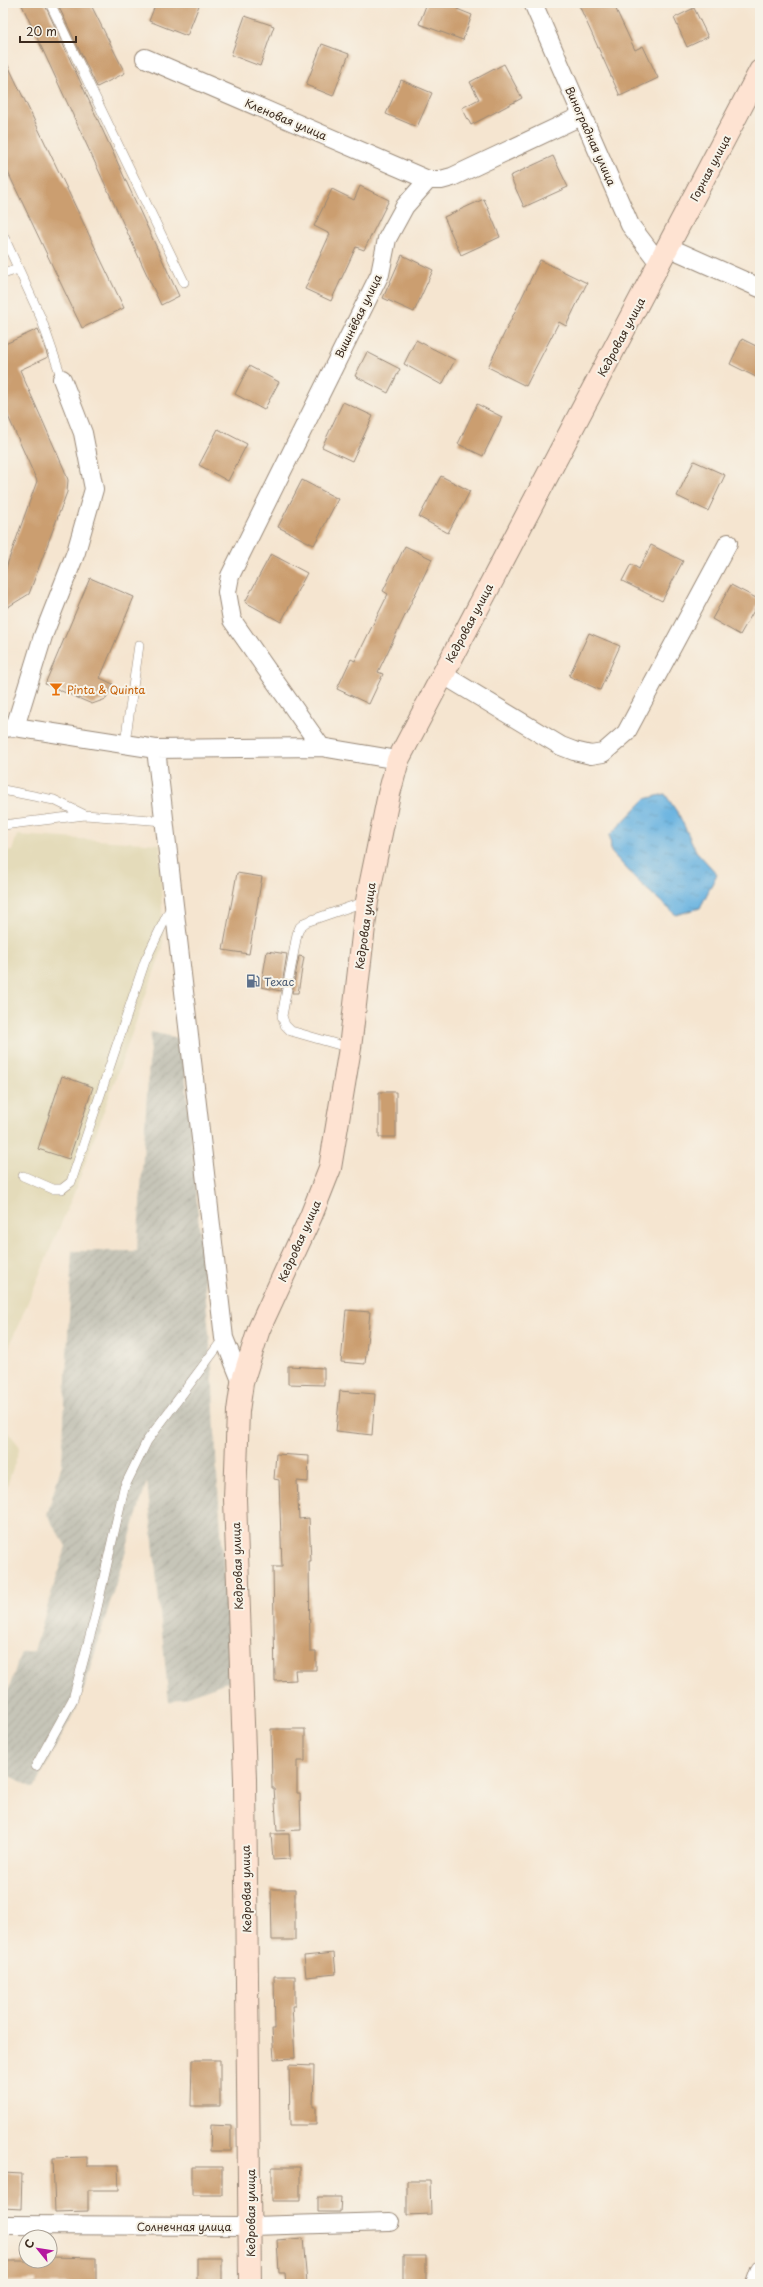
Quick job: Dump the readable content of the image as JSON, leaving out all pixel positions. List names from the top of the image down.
{
  "streets": {
    "street": [
      "Кленовая улица",
      "Виноградная улица",
      "Горная улица",
      "Вишнёвая улица",
      "Кедровая улица",
      "Солнечная улица"
    ]
  },
  "crossings": [
    ["Кленовая улица", "Вишнёвая улица"],
    ["Виноградная улица", "Горная улица"],
    ["Виноградная улица", "Кедровая улица"],
    ["Горная улица", "Кедровая улица"],
    ["Кедровая улица", "Солнечная улица"]
  ],
  "places": {
    "bar": ["Pinta & Quinta"],
    "fuel station": ["Техас"]
  },
  "scale_bar": "20 m",
  "north": "top left"
}
